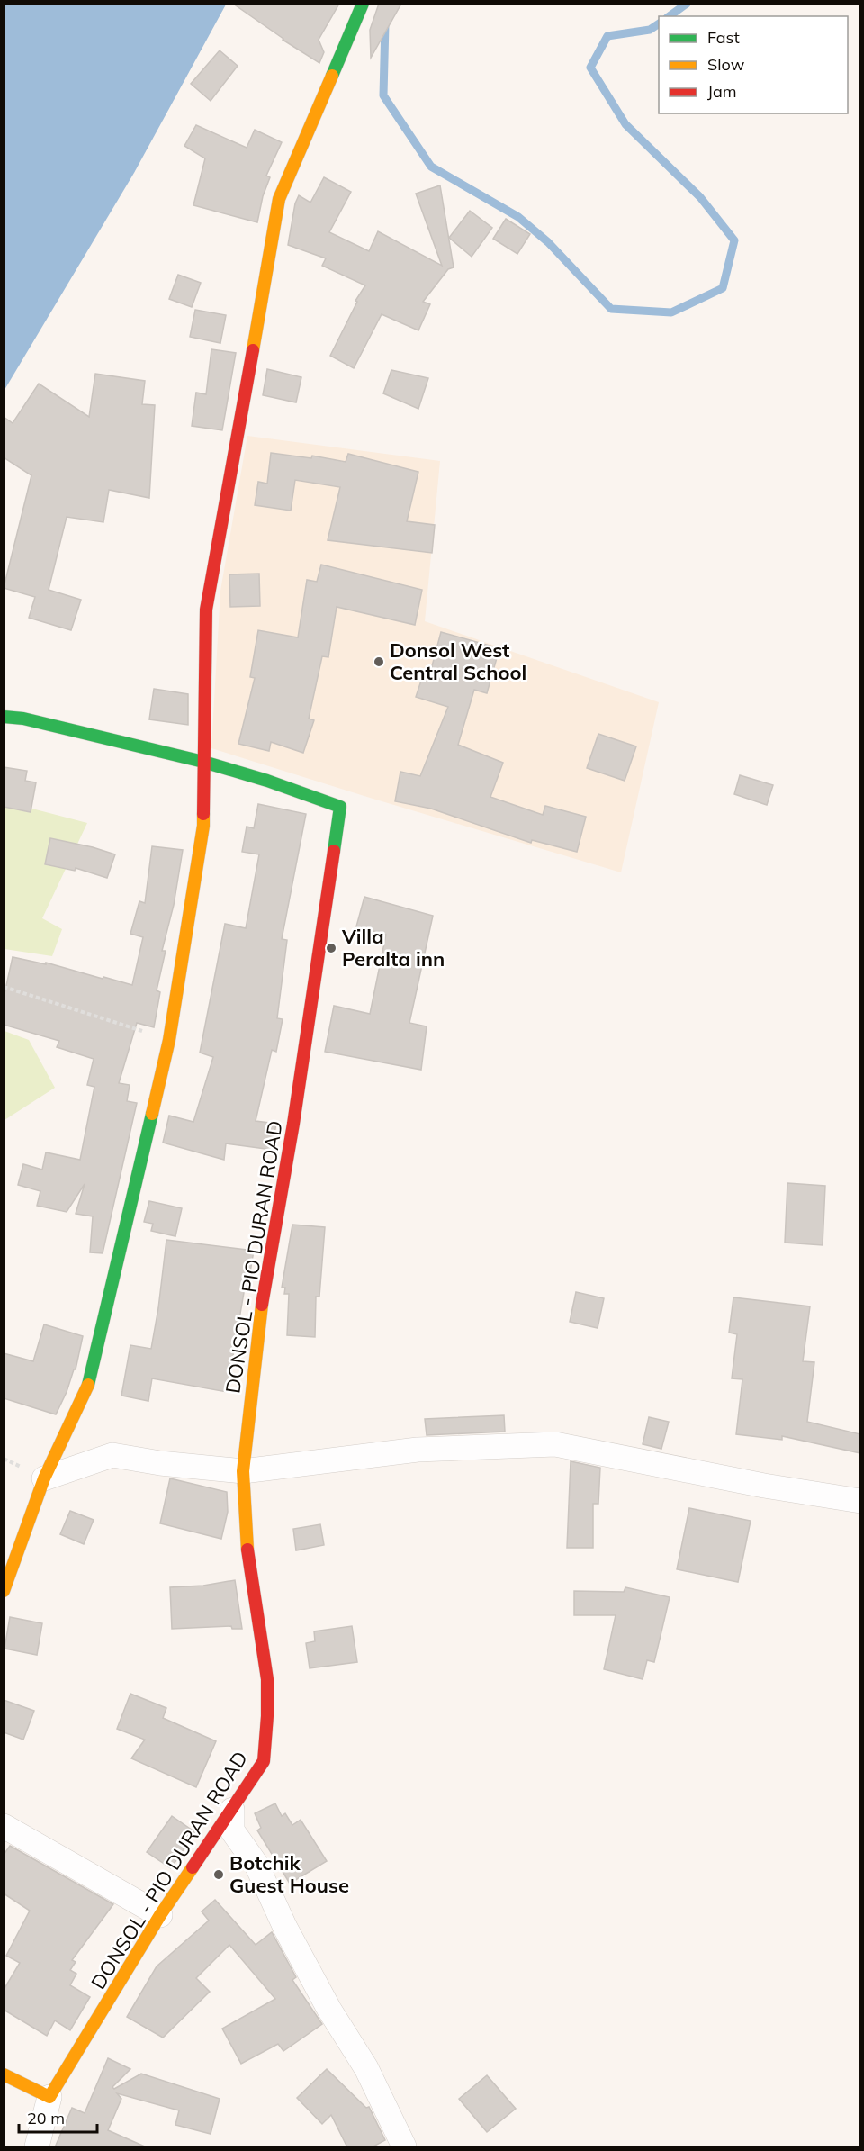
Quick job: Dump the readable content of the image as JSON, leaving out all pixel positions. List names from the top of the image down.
{
  "streets": {
    "main road": ["DONSOL - PIO DURAN ROAD"]
  },
  "places": ["Donsol West Central School", "Villa Peralta inn", "Botchik Guest House"],
  "legend": ["Fast", "Slow", "Jam"],
  "scale_bar": "20 m"
}
